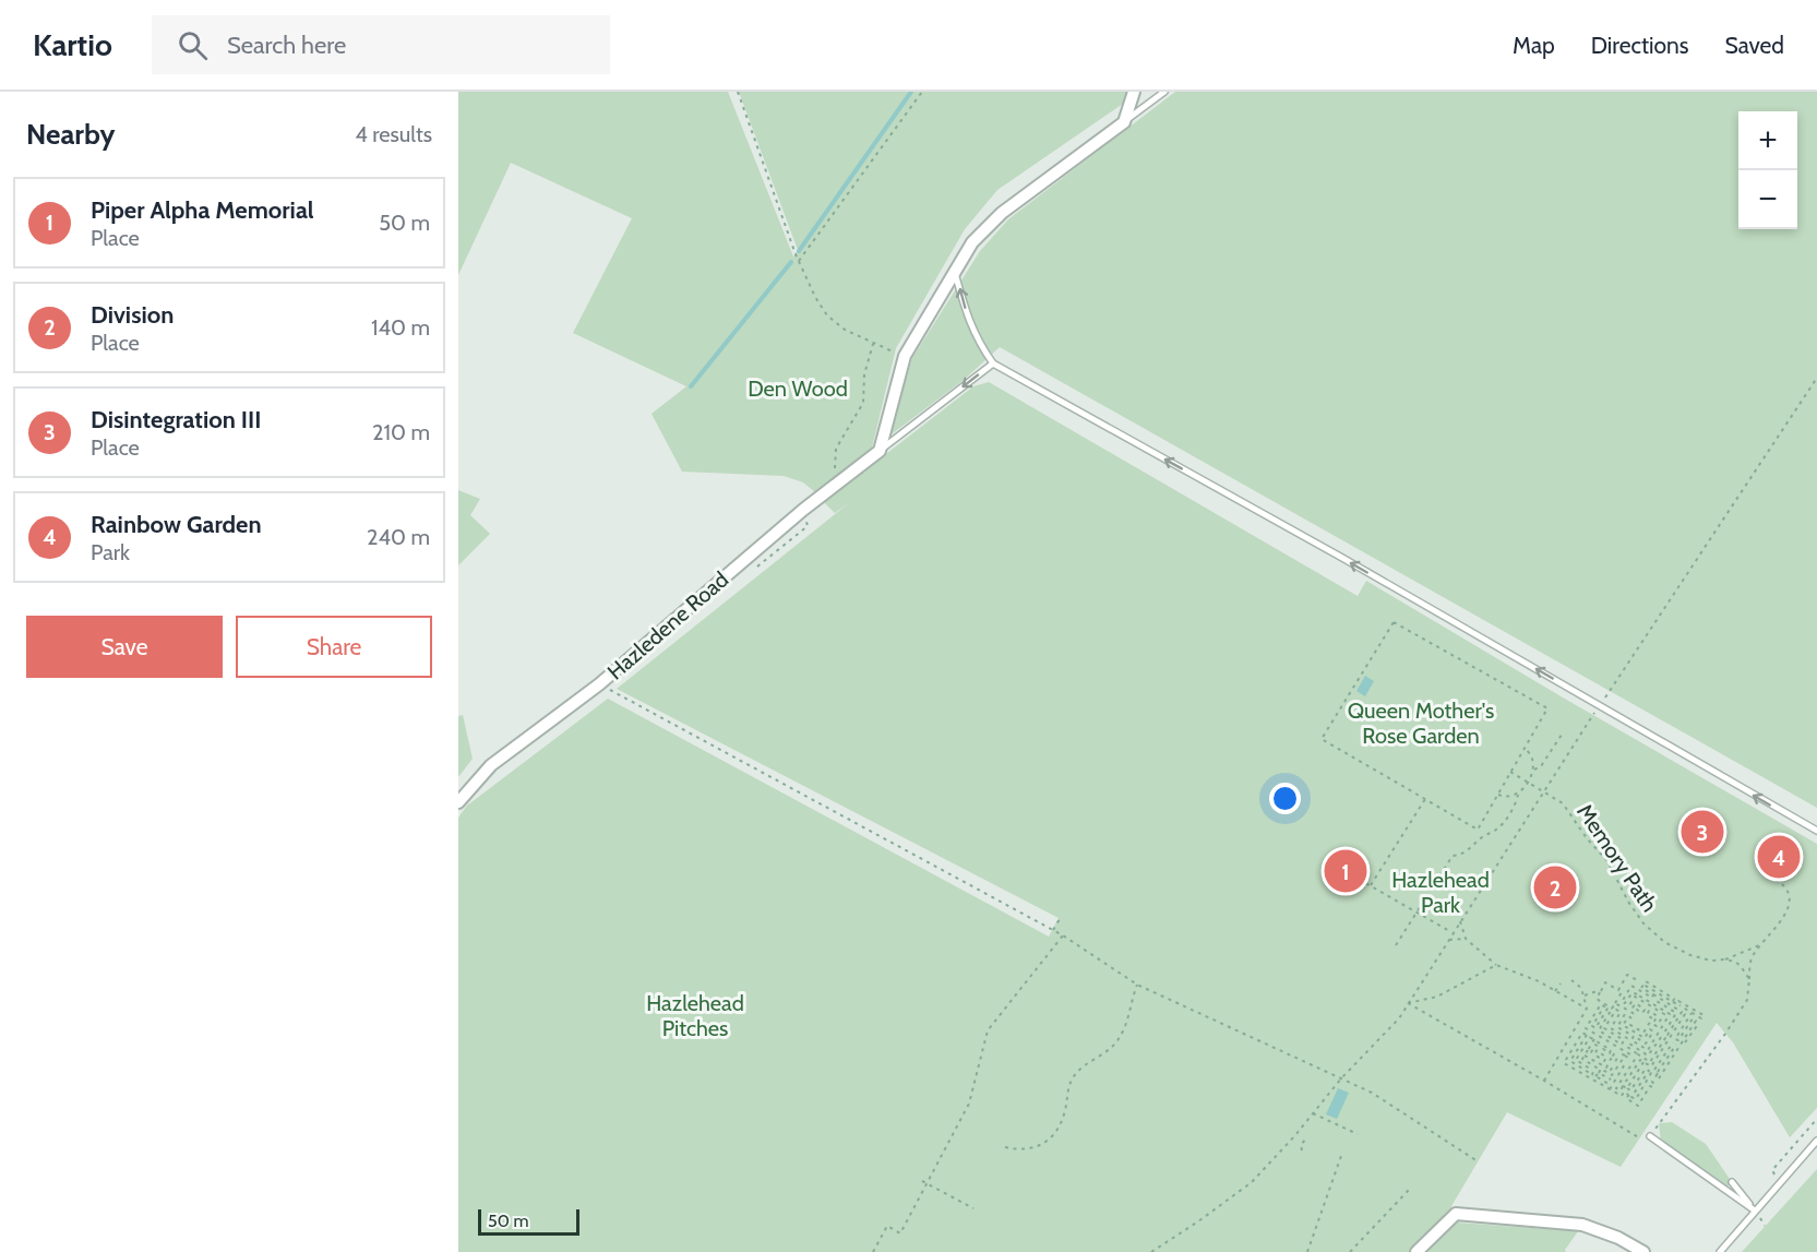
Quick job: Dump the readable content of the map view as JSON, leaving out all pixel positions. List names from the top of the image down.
{
  "streets": {
    "street": ["Hazledene Road"],
    "path": ["Memory Path"]
  },
  "parks": [
    "Den Wood",
    "Queen Mother's Rose Garden",
    "Hazlehead Park",
    "Hazlehead Pitches"
  ],
  "scale_bar": "50 m",
  "page": {
    "header": "Kartio",
    "search": "Search here",
    "nav": ["Map", "Directions", "Saved"],
    "heading": ["Nearby", "4 results"],
    "map_buttons": ["+", "−"],
    "list": [
      {
        "mark": "1",
        "name": "Piper Alpha Memorial",
        "note": "Place",
        "value": "50 m"
      },
      {
        "mark": "2",
        "name": "Division",
        "note": "Place",
        "value": "140 m"
      },
      {
        "mark": "3",
        "name": "Disintegration III",
        "note": "Place",
        "value": "210 m"
      },
      {
        "mark": "4",
        "name": "Rainbow Garden",
        "note": "Park",
        "value": "240 m"
      }
    ],
    "buttons": ["Save", "Share"],
    "pins": [
      "3",
      "4",
      "1",
      "2"
    ],
    "scale": "50 m"
  }
}
